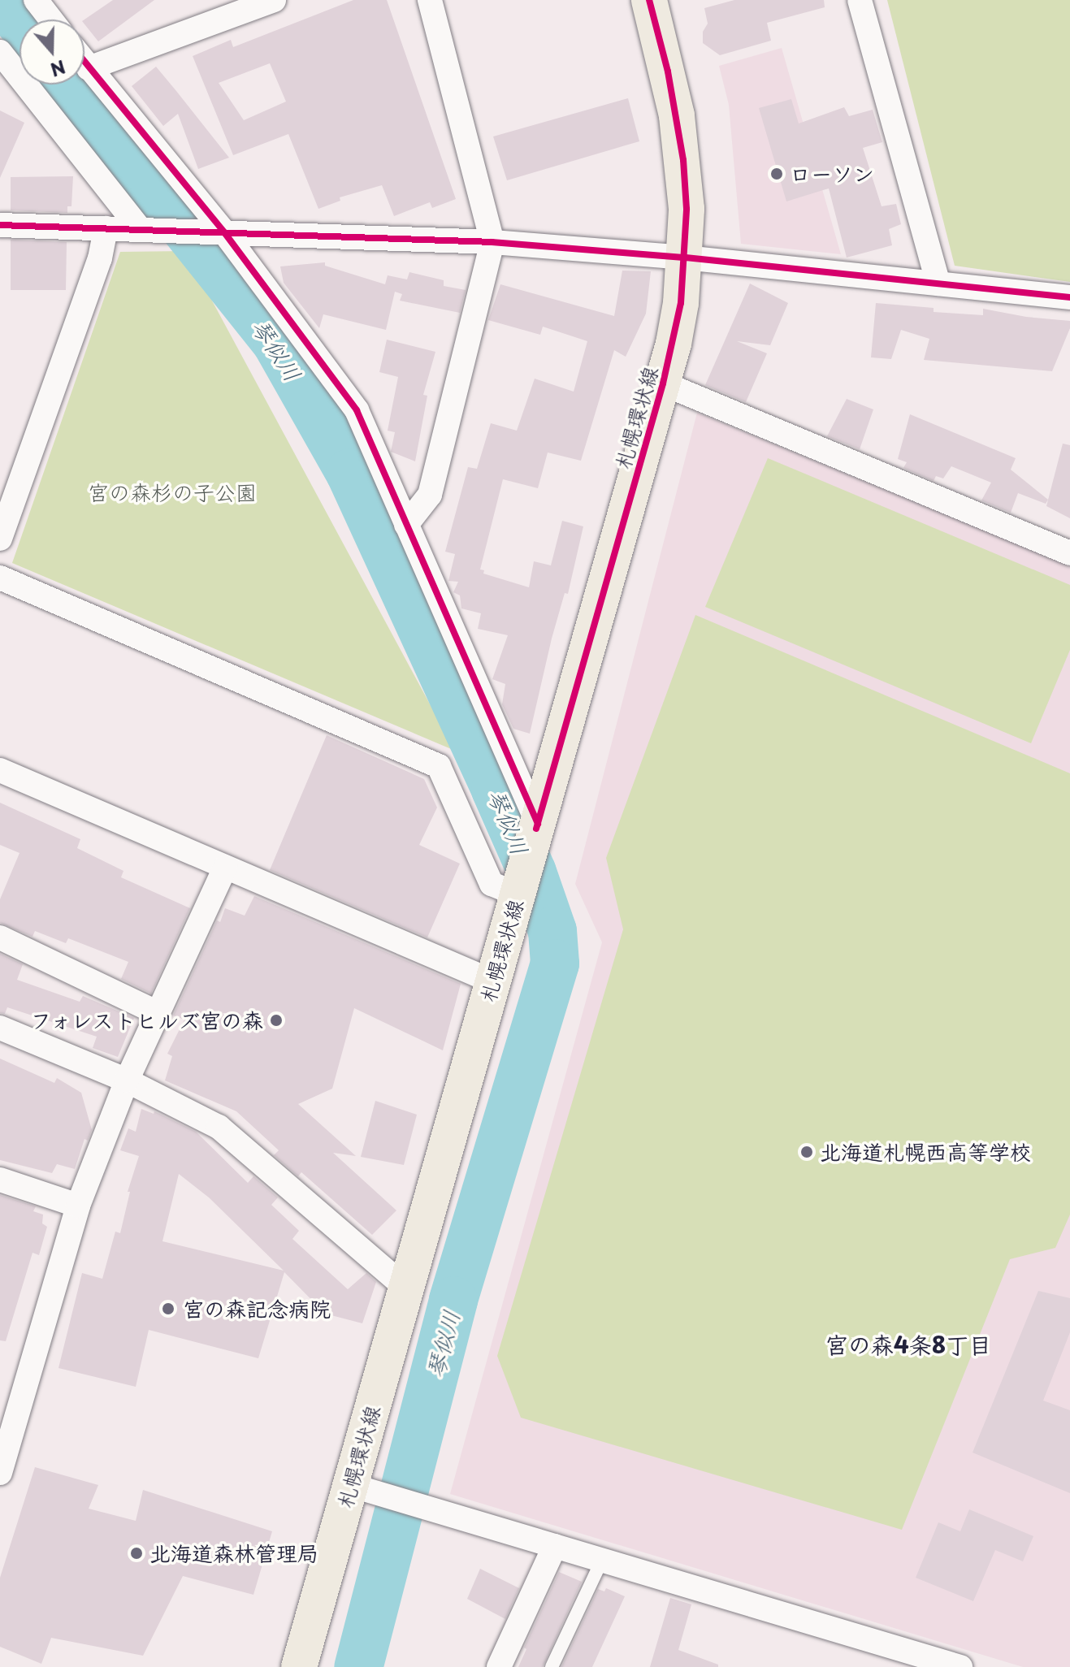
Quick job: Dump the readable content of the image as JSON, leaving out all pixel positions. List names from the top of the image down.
{
  "streets": {
    "main road": ["札幌環状線"]
  },
  "districts": ["宮の森4条8丁目"],
  "water": ["琴似川"],
  "parks": ["宮の森杉の子公園"],
  "places": [
    "ローソン",
    "フォレストヒルズ宮の森",
    "北海道札幌西高等学校",
    "宮の森記念病院",
    "北海道森林管理局"
  ],
  "north": "bottom"
}
